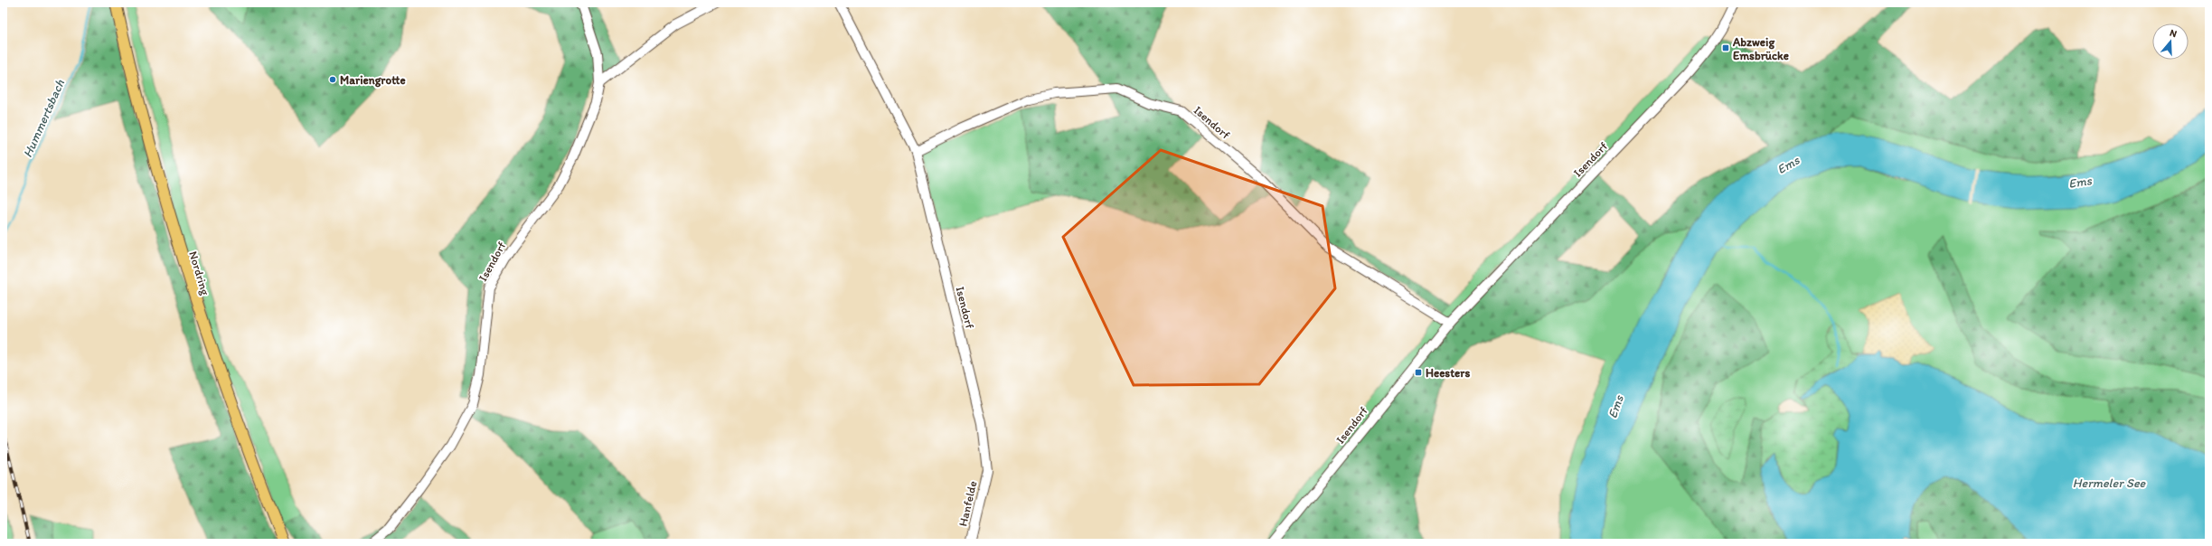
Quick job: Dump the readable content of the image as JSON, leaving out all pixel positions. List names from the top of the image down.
{
  "streets": {
    "main road": ["Nordring"],
    "street": ["Isendorf", "Hanfelde"]
  },
  "crossings": [
    ["Isendorf", "Hanfelde"]
  ],
  "water": ["Hummertsbach", "Ems", "Hermeler See"],
  "places": {
    "transit": ["Abzweig Emsbrücke", "Heesters"],
    "other": ["Mariengrotte"]
  },
  "north": "top"
}
